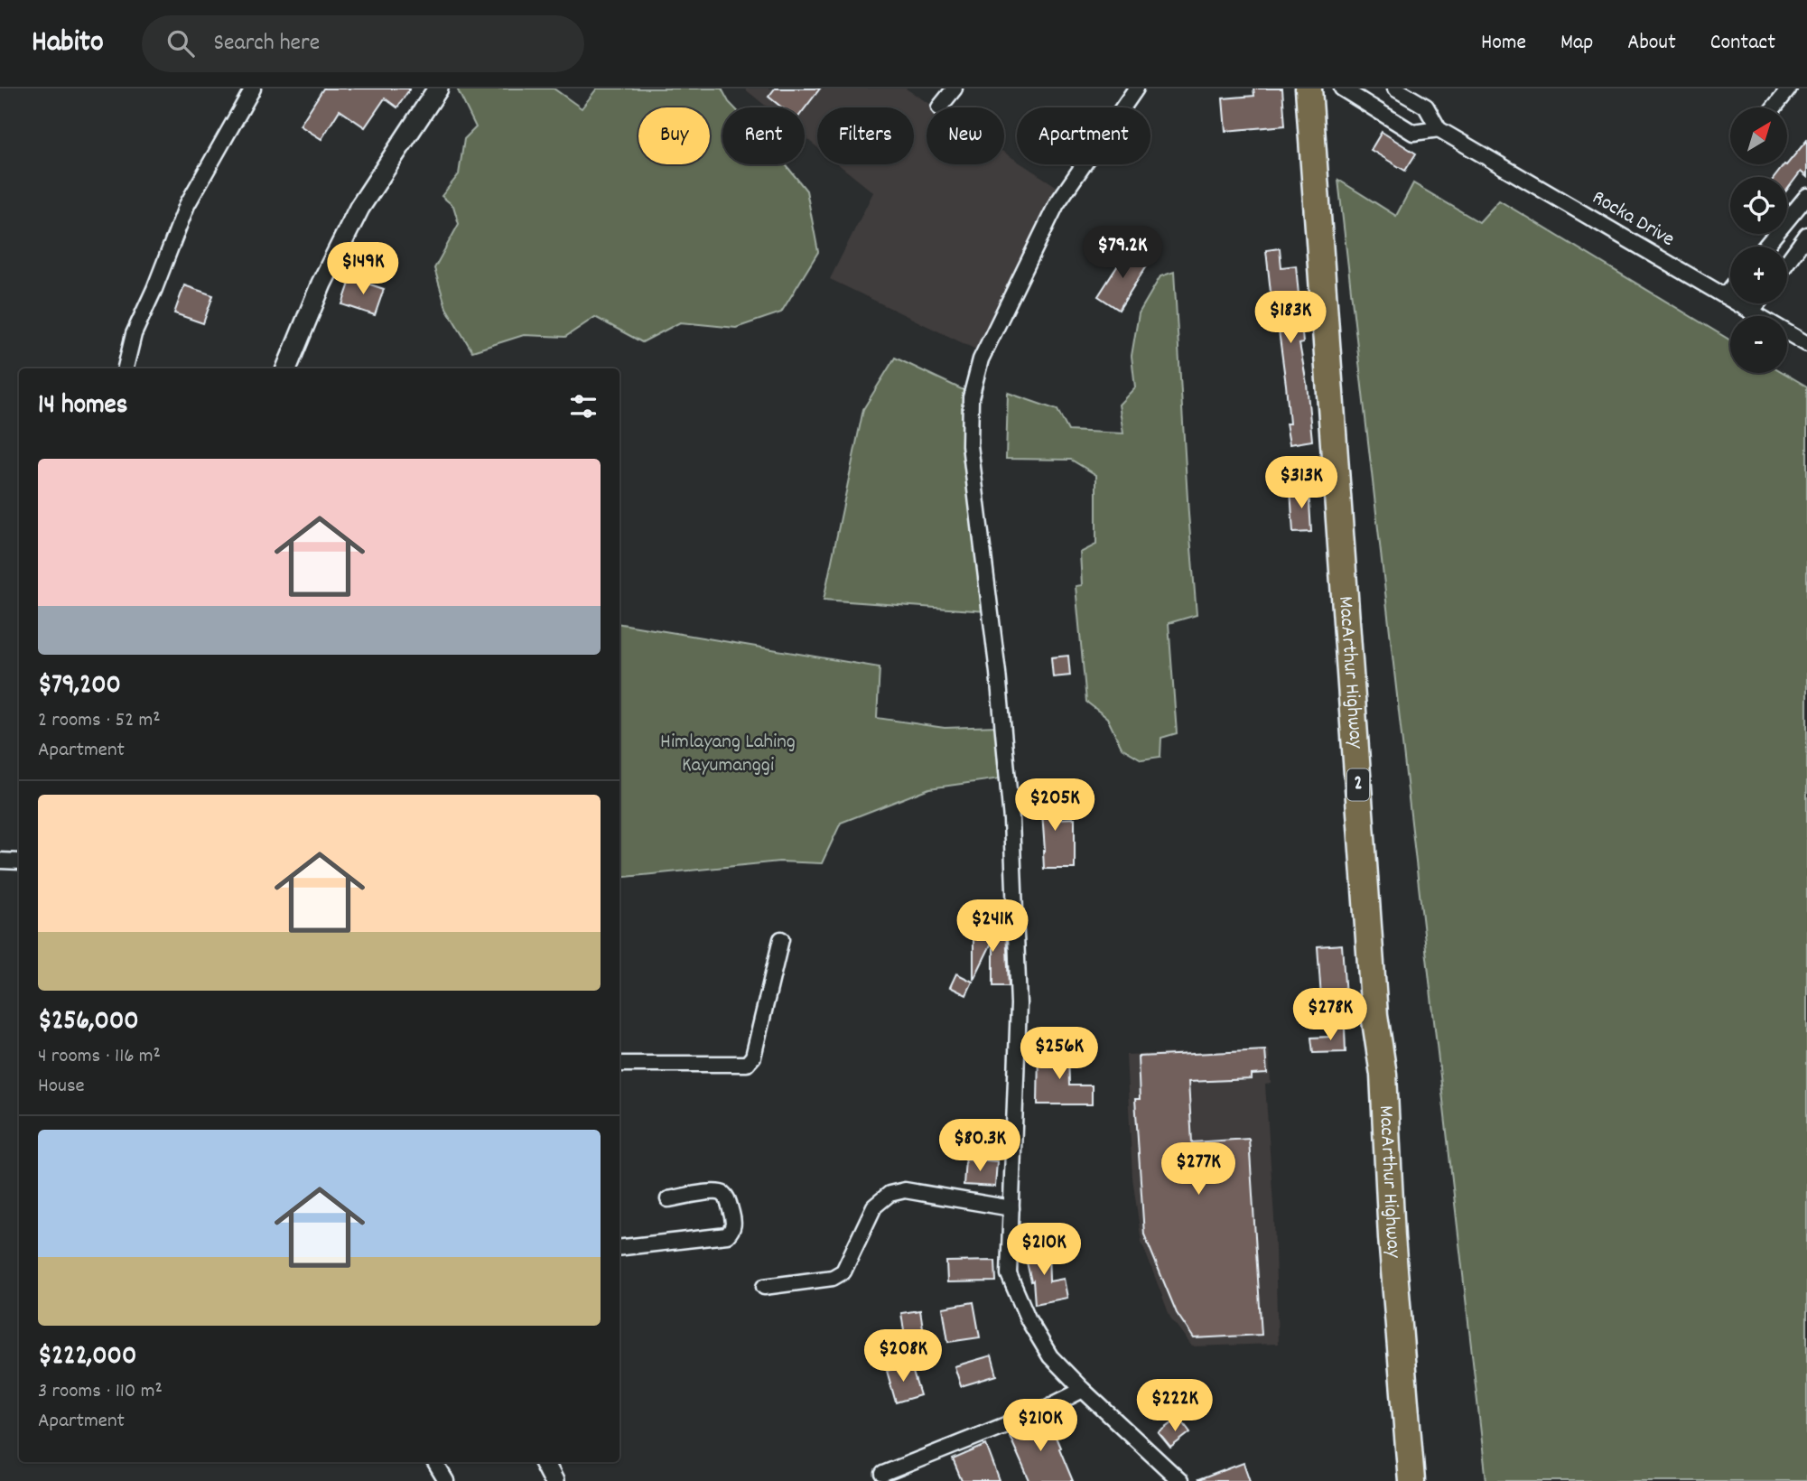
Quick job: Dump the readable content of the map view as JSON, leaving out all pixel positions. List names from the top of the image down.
{
  "streets": {
    "highway": ["MacArthur Highway", "2"],
    "street": ["Rocka Drive"]
  },
  "parks": ["Himlayang Lahing Kayumanggi"],
  "north": "top right",
  "page": {
    "header": "Habito",
    "search": "Search here",
    "nav": [
      "Home",
      "Map",
      "About",
      "Contact"
    ],
    "map_buttons": ["+", "−"],
    "chip": [
      "Buy",
      "Rent",
      "Filters",
      "New",
      "Apartment"
    ],
    "price": [
      "$79.2K",
      "$149K",
      "$183K",
      "$313K",
      "$205K",
      "$241K",
      "$278K",
      "$256K",
      "$80.3K",
      "$277K",
      "$210K",
      "$208K",
      "$222K",
      "$210K"
    ],
    "heading": "14 homes",
    "list": [
      {
        "name": "$79,200",
        "note": "2 rooms · 52 m² · Apartment"
      },
      {
        "name": "$256,000",
        "note": "4 rooms · 116 m² · House"
      },
      {
        "name": "$222,000",
        "note": "3 rooms · 110 m² · Apartment"
      }
    ]
  }
}
